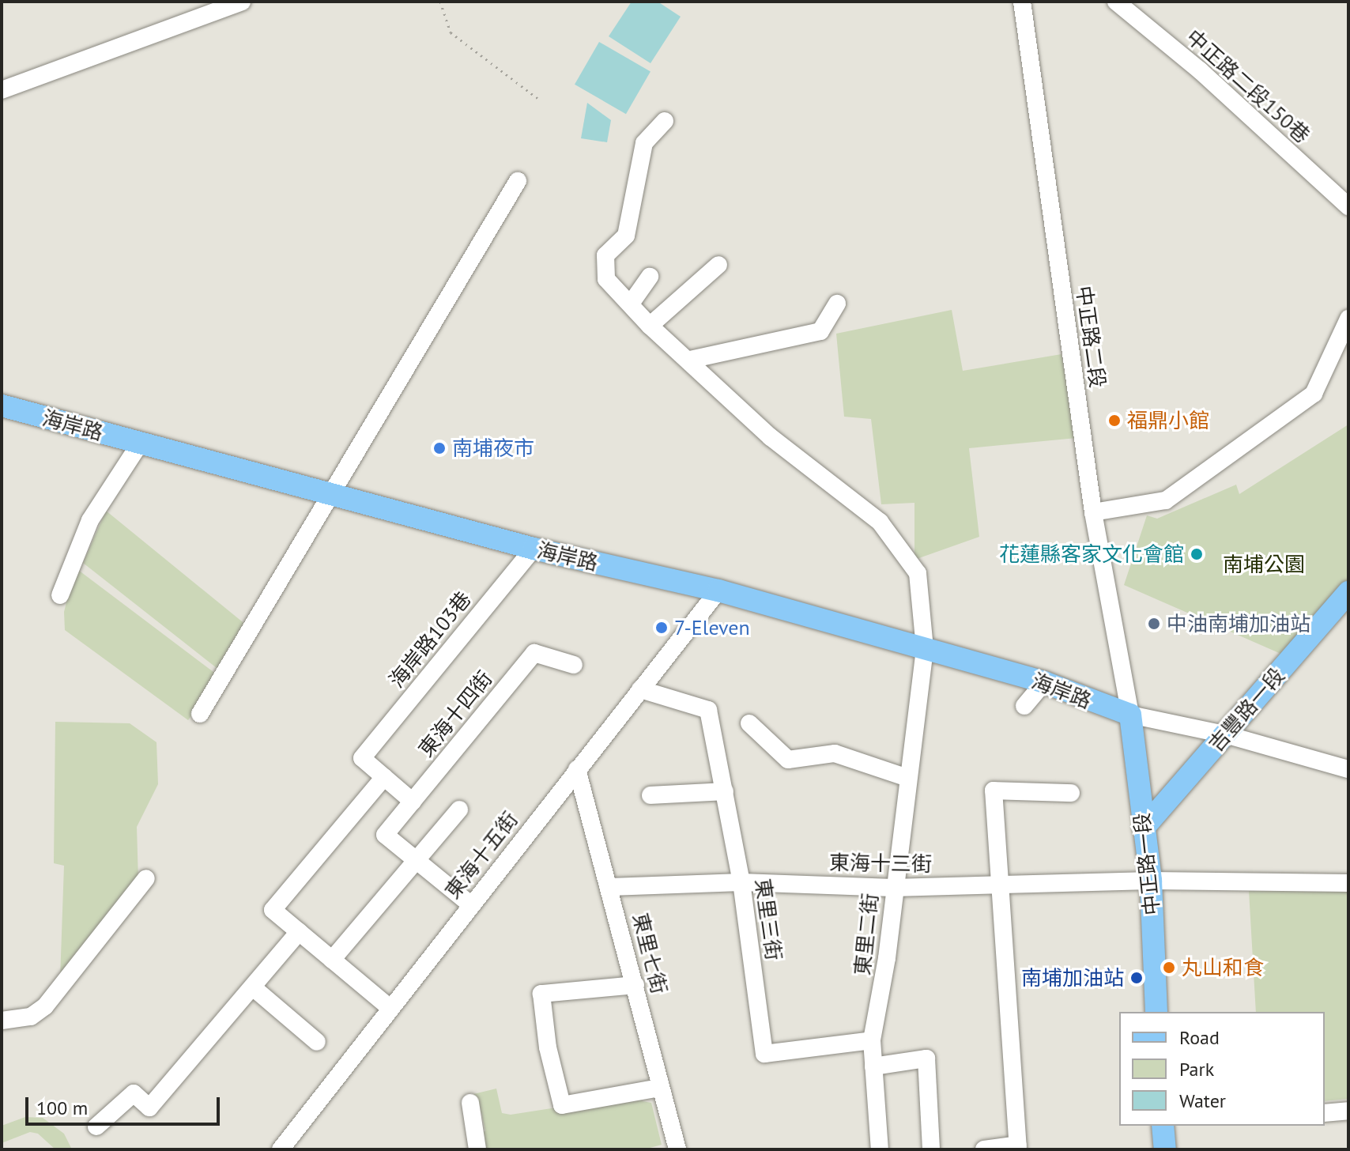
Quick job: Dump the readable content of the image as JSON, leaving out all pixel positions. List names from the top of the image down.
{
  "streets": {
    "main road": ["海岸路", "吉豐路一段", "中正路一段"],
    "street": [
      "中正路二段150巷",
      "中正路二段",
      "海岸路103巷",
      "東海十四街",
      "東海十五街",
      "東海十三街",
      "東里三街",
      "東里二街",
      "東里七街"
    ]
  },
  "crossings": [
    ["中正路二段", "海岸路"],
    ["中正路二段", "中正路一段"],
    ["海岸路", "海岸路103巷"],
    ["海岸路", "東海十五街"],
    ["海岸路", "中正路一段"],
    ["海岸路", "東里二街"],
    ["吉豐路一段", "中正路一段"],
    ["東海十五街", "東里七街"],
    ["東海十三街", "中正路一段"],
    ["東海十三街", "東里三街"],
    ["東海十三街", "東里二街"],
    ["東海十三街", "東里七街"],
    ["東里三街", "東里二街"]
  ],
  "parks": ["南埔公園"],
  "places": [
    "福鼎小館",
    "南埔夜市",
    "花蓮縣客家文化會館",
    "中油南埔加油站",
    "7-Eleven",
    "丸山和食",
    "南埔加油站"
  ],
  "legend": ["Road", "Park", "Water"],
  "scale_bar": "100 m"
}
